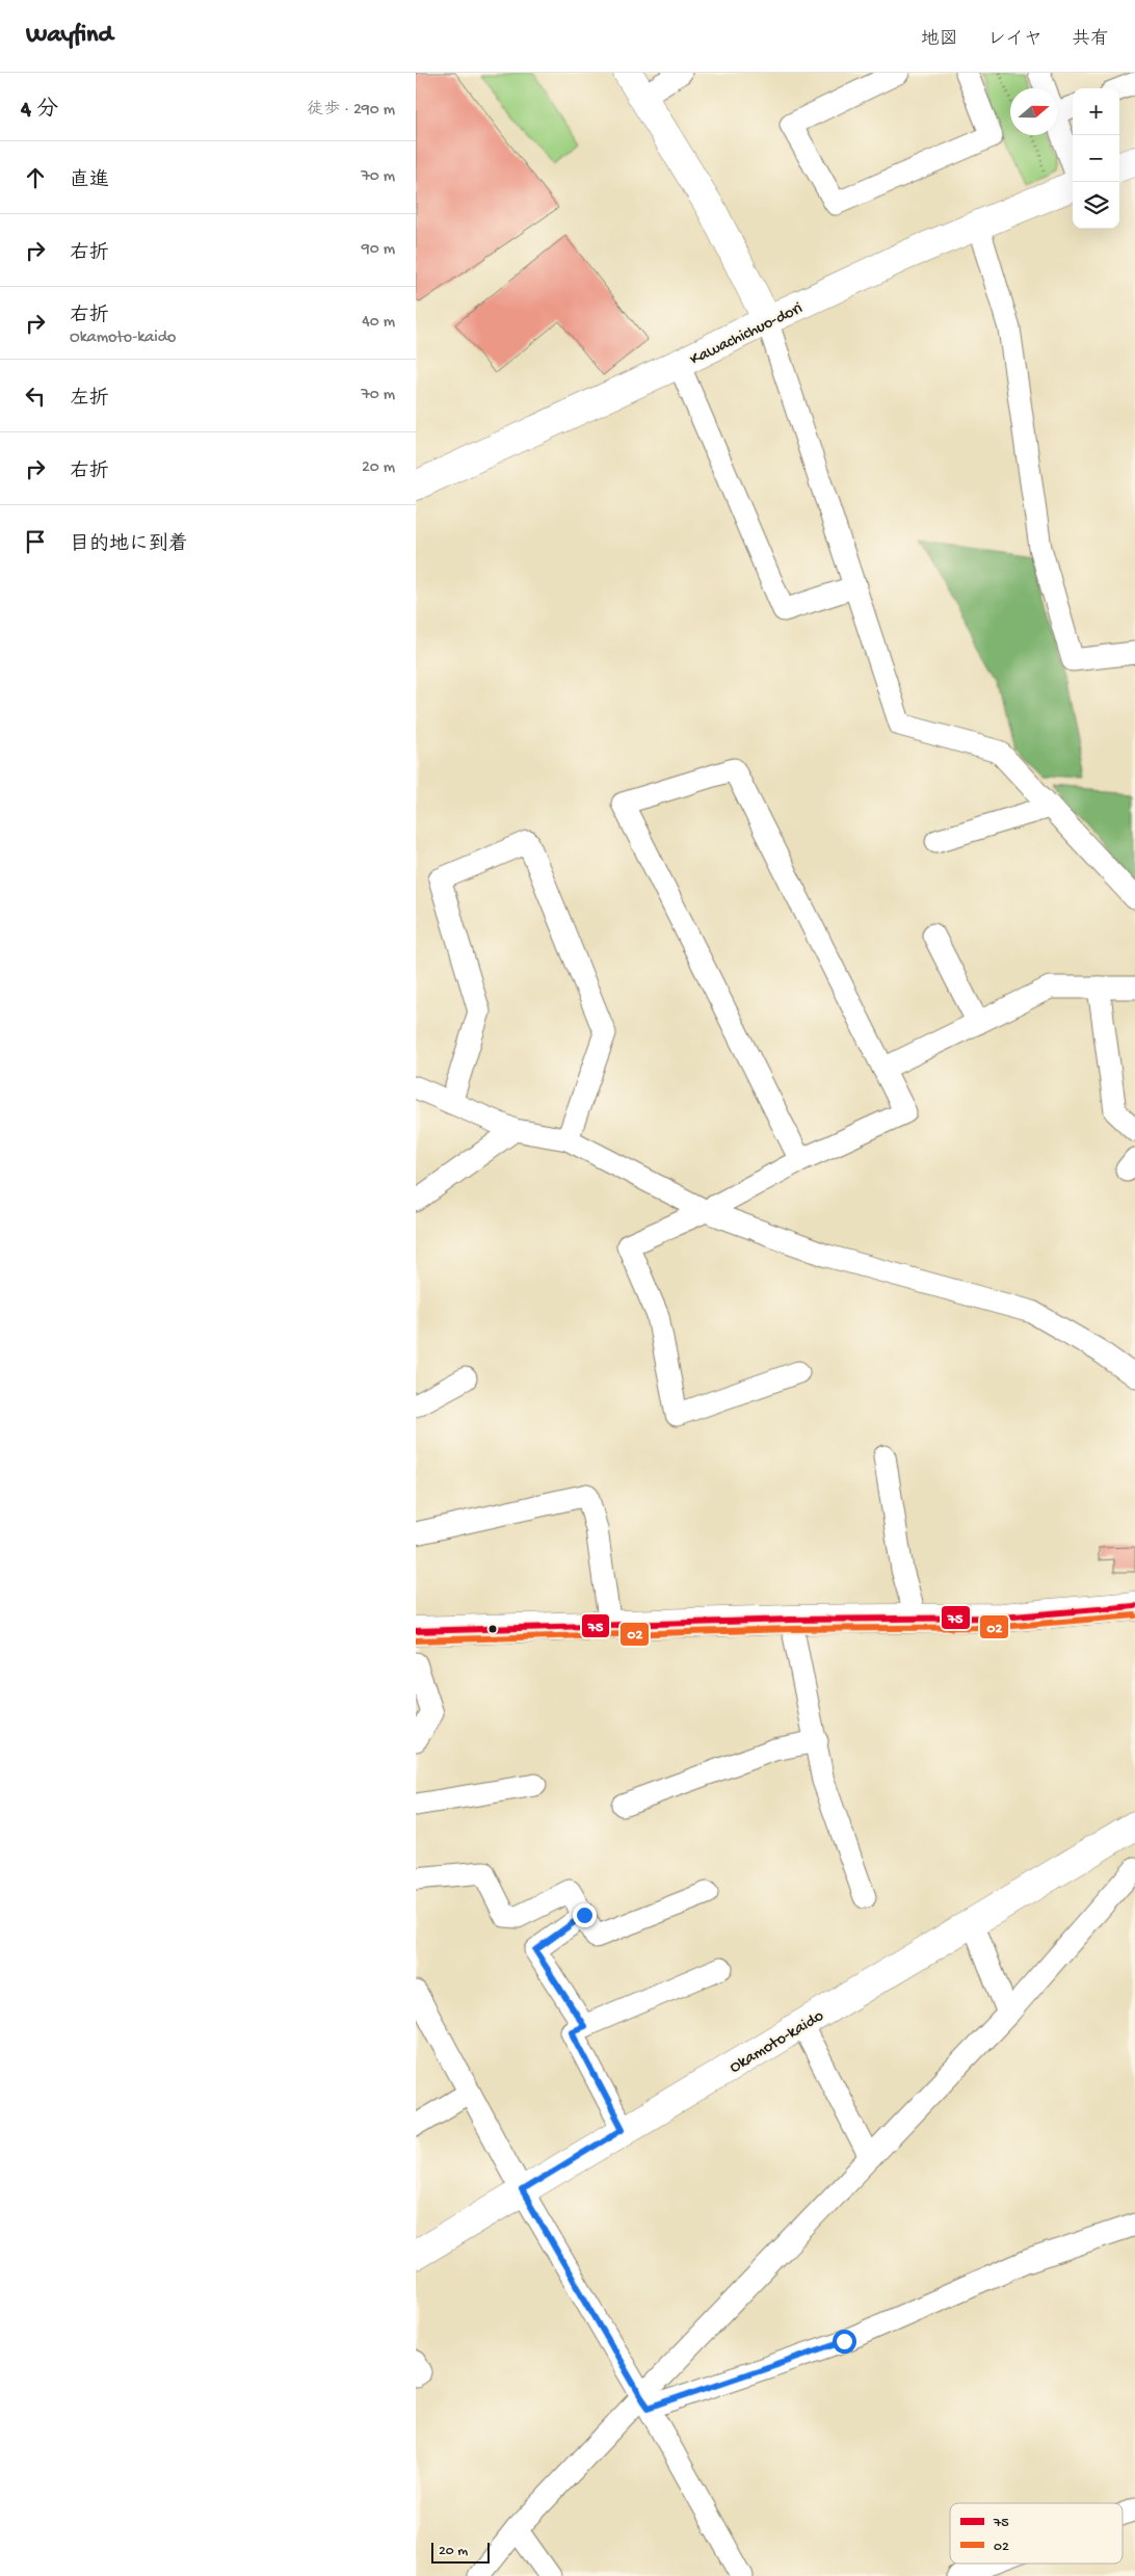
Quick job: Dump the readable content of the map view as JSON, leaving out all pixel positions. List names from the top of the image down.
{
  "streets": {
    "street": ["Kawachichuo-dori", "Okamoto-kaido"]
  },
  "lines": ["transit line 75", "transit line 02"],
  "legend": ["75", "02"],
  "scale_bar": "20 m",
  "north": "right",
  "page": {
    "header": "Wayfind",
    "nav": ["地図", "レイヤ", "共有"],
    "heading": ["4 分", "徒歩 · 290 m"],
    "map_buttons": ["+", "−"],
    "list": [
      ["直進", "70 m"],
      ["右折", "90 m"],
      ["右折", "Okamoto-kaido", "40 m"],
      ["左折", "70 m"],
      ["右折", "20 m"],
      "目的地に到着"
    ],
    "scale": "20 m"
  }
}
